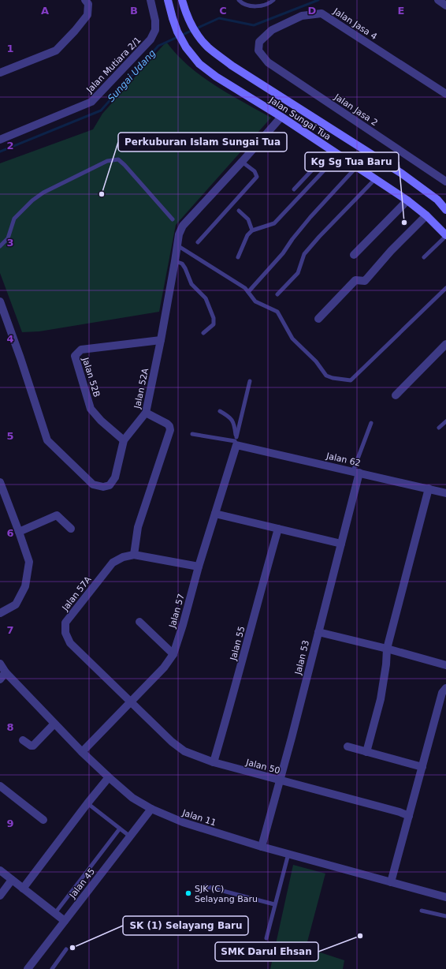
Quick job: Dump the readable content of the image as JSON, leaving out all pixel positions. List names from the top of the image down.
{
  "streets": {
    "main road": ["Jalan Sungai Tua"],
    "street": [
      "Jalan Jasa 4",
      "Jalan Mutiara 2/1",
      "Jalan Jasa 2",
      "Jalan 52B",
      "Jalan 52A",
      "Jalan 62",
      "Jalan 57A",
      "Jalan 57",
      "Jalan 55",
      "Jalan 53",
      "Jalan 50",
      "Jalan 11",
      "Jalan 45"
    ]
  },
  "crossings": [
    ["Jalan Jasa 4", "Jalan Jasa 2"],
    ["Jalan Sungai Tua", "Jalan 52A"],
    ["Jalan 52B", "Jalan 52A"],
    ["Jalan 62", "Jalan 57"],
    ["Jalan 62", "Jalan 53"],
    ["Jalan 57A", "Jalan 57"],
    ["Jalan 57A", "Jalan 50"],
    ["Jalan 57", "Jalan 50"],
    ["Jalan 57", "Jalan 11"],
    ["Jalan 55", "Jalan 50"],
    ["Jalan 53", "Jalan 50"],
    ["Jalan 53", "Jalan 11"],
    ["Jalan 11", "Jalan 45"]
  ],
  "water": ["Sungai Udang"],
  "places": [
    "Perkuburan Islam Sungai Tua",
    "Kg Sg Tua Baru",
    "SJK (C) Selayang Baru",
    "SMK Darul Ehsan",
    "SK (1) Selayang Baru"
  ],
  "grid": {
    "columns": [
      "A",
      "B",
      "C",
      "D",
      "E"
    ],
    "rows": [
      "1",
      "2",
      "3",
      "4",
      "5",
      "6",
      "7",
      "8",
      "9"
    ]
  }
}
